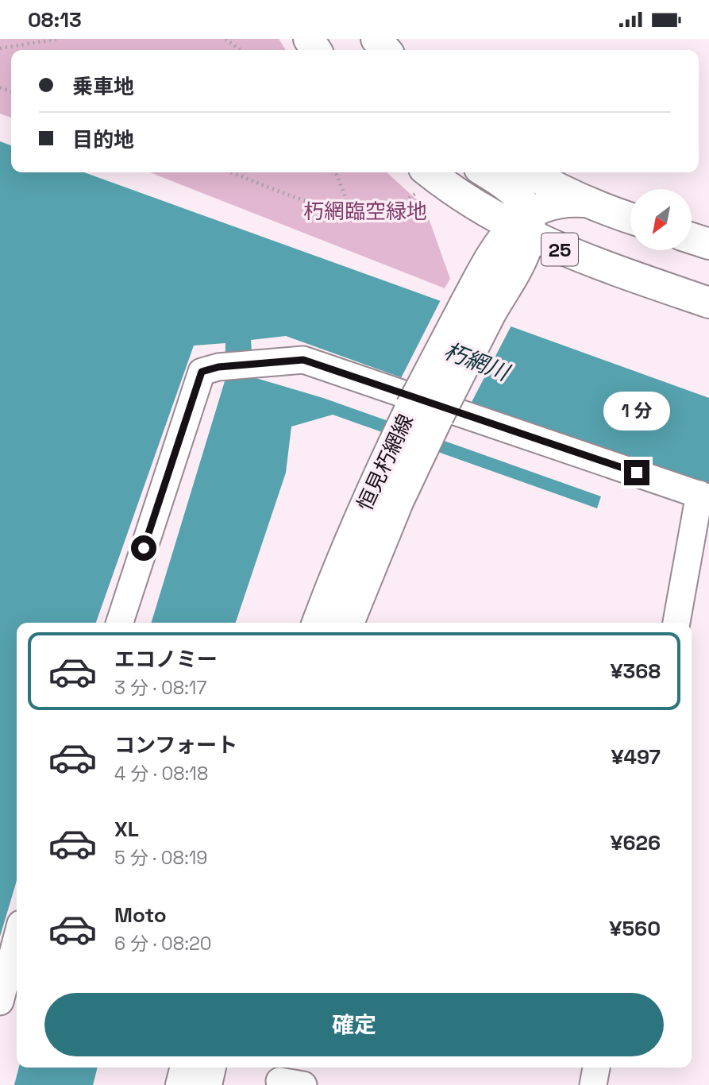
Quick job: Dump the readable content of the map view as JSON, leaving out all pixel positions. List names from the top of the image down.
{
  "streets": {
    "main road": ["25", "恒見朽網線"]
  },
  "crossings": [
    ["25", "恒見朽網線"]
  ],
  "water": ["朽網川"],
  "parks": ["朽網臨空緑地"],
  "north": "bottom left",
  "page": {
    "status": "08:13",
    "banner": ["乗車地", "目的地"],
    "bubble": "1 分",
    "list": [
      {
        "name": "エコノミー",
        "note": "3 分 · 08:17",
        "value": "¥368"
      },
      {
        "name": "コンフォート",
        "note": "4 分 · 08:18",
        "value": "¥497"
      },
      {
        "name": "XL",
        "note": "5 分 · 08:19",
        "value": "¥626"
      },
      {
        "name": "Moto",
        "note": "6 分 · 08:20",
        "value": "¥560"
      }
    ],
    "buttons": "確定"
  }
}
